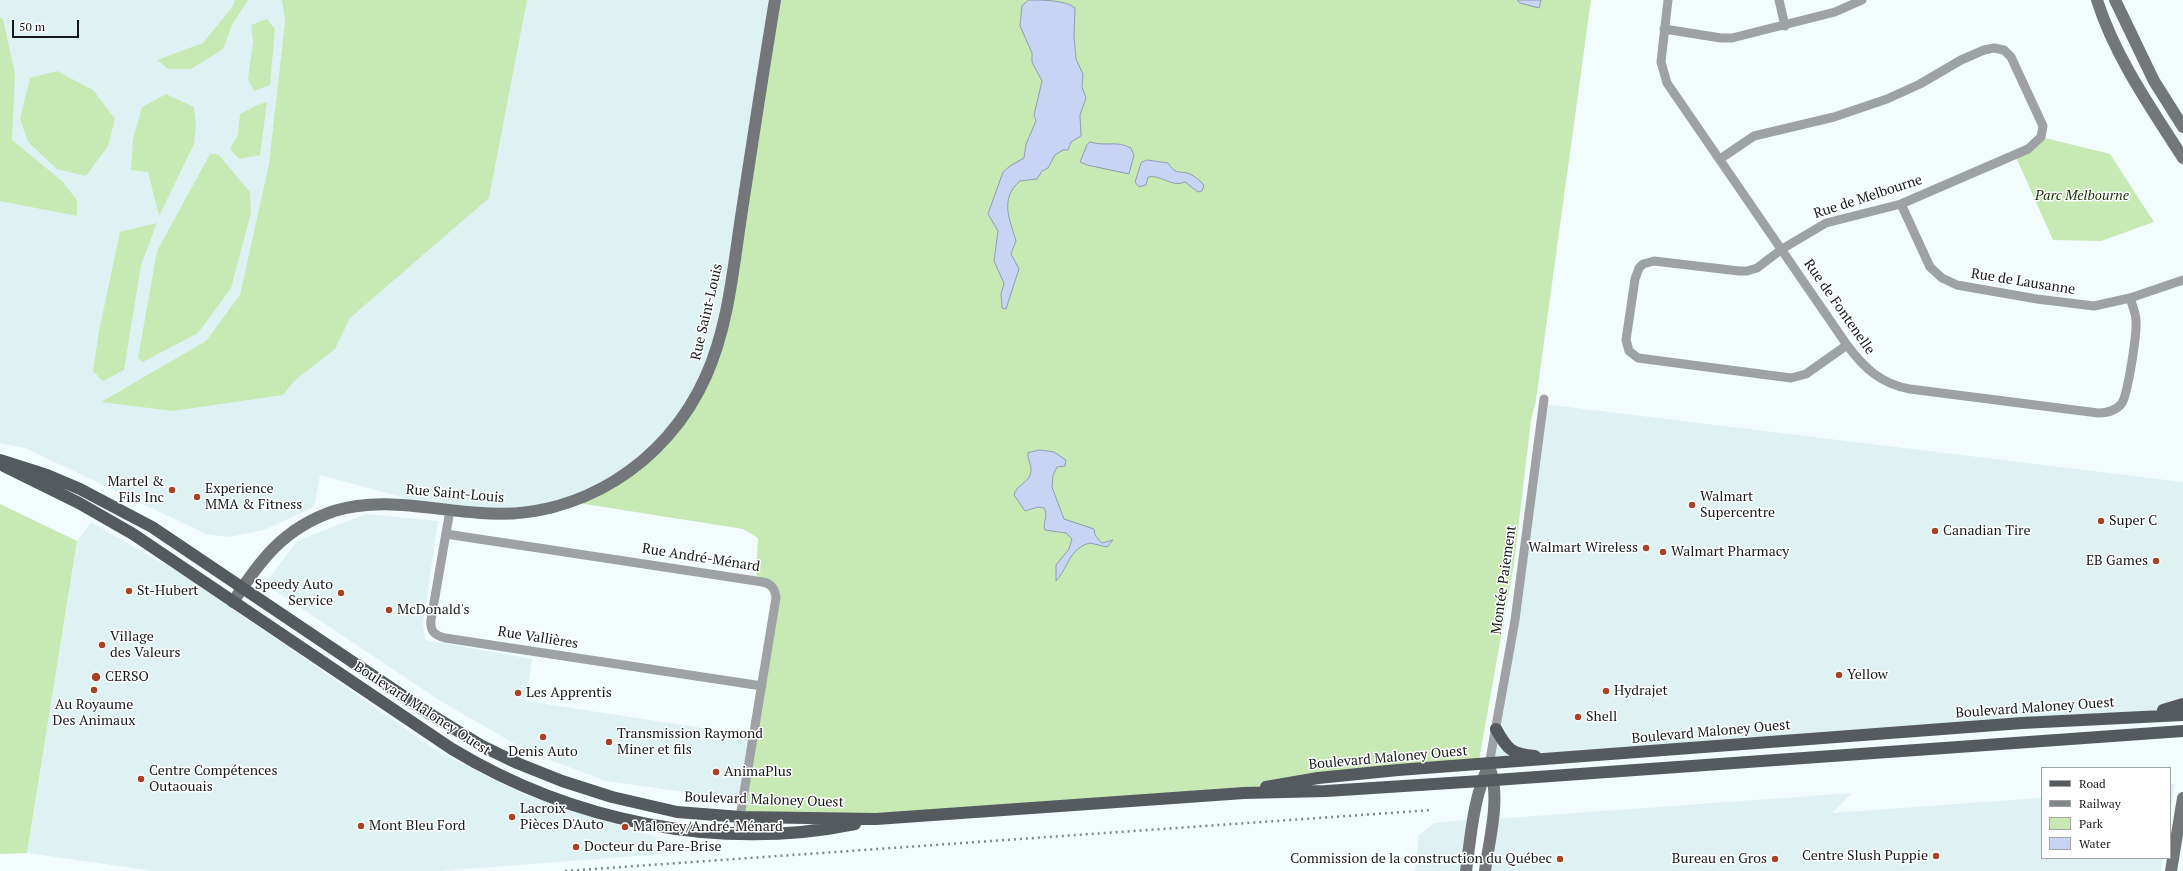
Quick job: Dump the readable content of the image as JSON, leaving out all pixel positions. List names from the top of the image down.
{
  "streets": {
    "main road": ["Boulevard Maloney Ouest"],
    "street": [
      "Rue de Melbourne",
      "Rue de Lausanne",
      "Rue de Fontenelle",
      "Rue Saint-Louis",
      "Rue André-Ménard",
      "Montée Paiement",
      "Rue Vallières"
    ]
  },
  "crossings": [
    ["Rue de Melbourne", "Rue de Lausanne"],
    ["Rue de Melbourne", "Rue de Fontenelle"],
    ["Rue de Lausanne", "Rue de Fontenelle"],
    ["Rue Saint-Louis", "Rue Vallières"],
    ["Rue Saint-Louis", "Boulevard Maloney Ouest"],
    ["Rue André-Ménard", "Rue Vallières"],
    ["Rue André-Ménard", "Boulevard Maloney Ouest"],
    ["Montée Paiement", "Boulevard Maloney Ouest"]
  ],
  "parks": ["Parc Melbourne"],
  "places": [
    "Martel & Fils Inc",
    "Experience MMA & Fitness",
    "Walmart Supercentre",
    "Super C",
    "Canadian Tire",
    "Walmart Wireless",
    "Walmart Pharmacy",
    "EB Games",
    "St-Hubert",
    "Speedy Auto Service",
    "McDonald's",
    "Village des Valeurs",
    "Yellow",
    "CERSO",
    "Au Royaume Des Animaux",
    "Hydrajet",
    "Les Apprentis",
    "Shell",
    "Denis Auto",
    "Transmission Raymond Miner et fils",
    "AnimaPlus",
    "Centre Compétences Outaouais",
    "Lacroix Pièces D'Auto",
    "Mont Bleu Ford",
    "Maloney/André-Ménard",
    "Docteur du Pare-Brise",
    "Centre Slush Puppie",
    "Commission de la construction du Québec",
    "Bureau en Gros"
  ],
  "legend": [
    "Road",
    "Railway",
    "Park",
    "Water"
  ],
  "scale_bar": "50 m"
}
